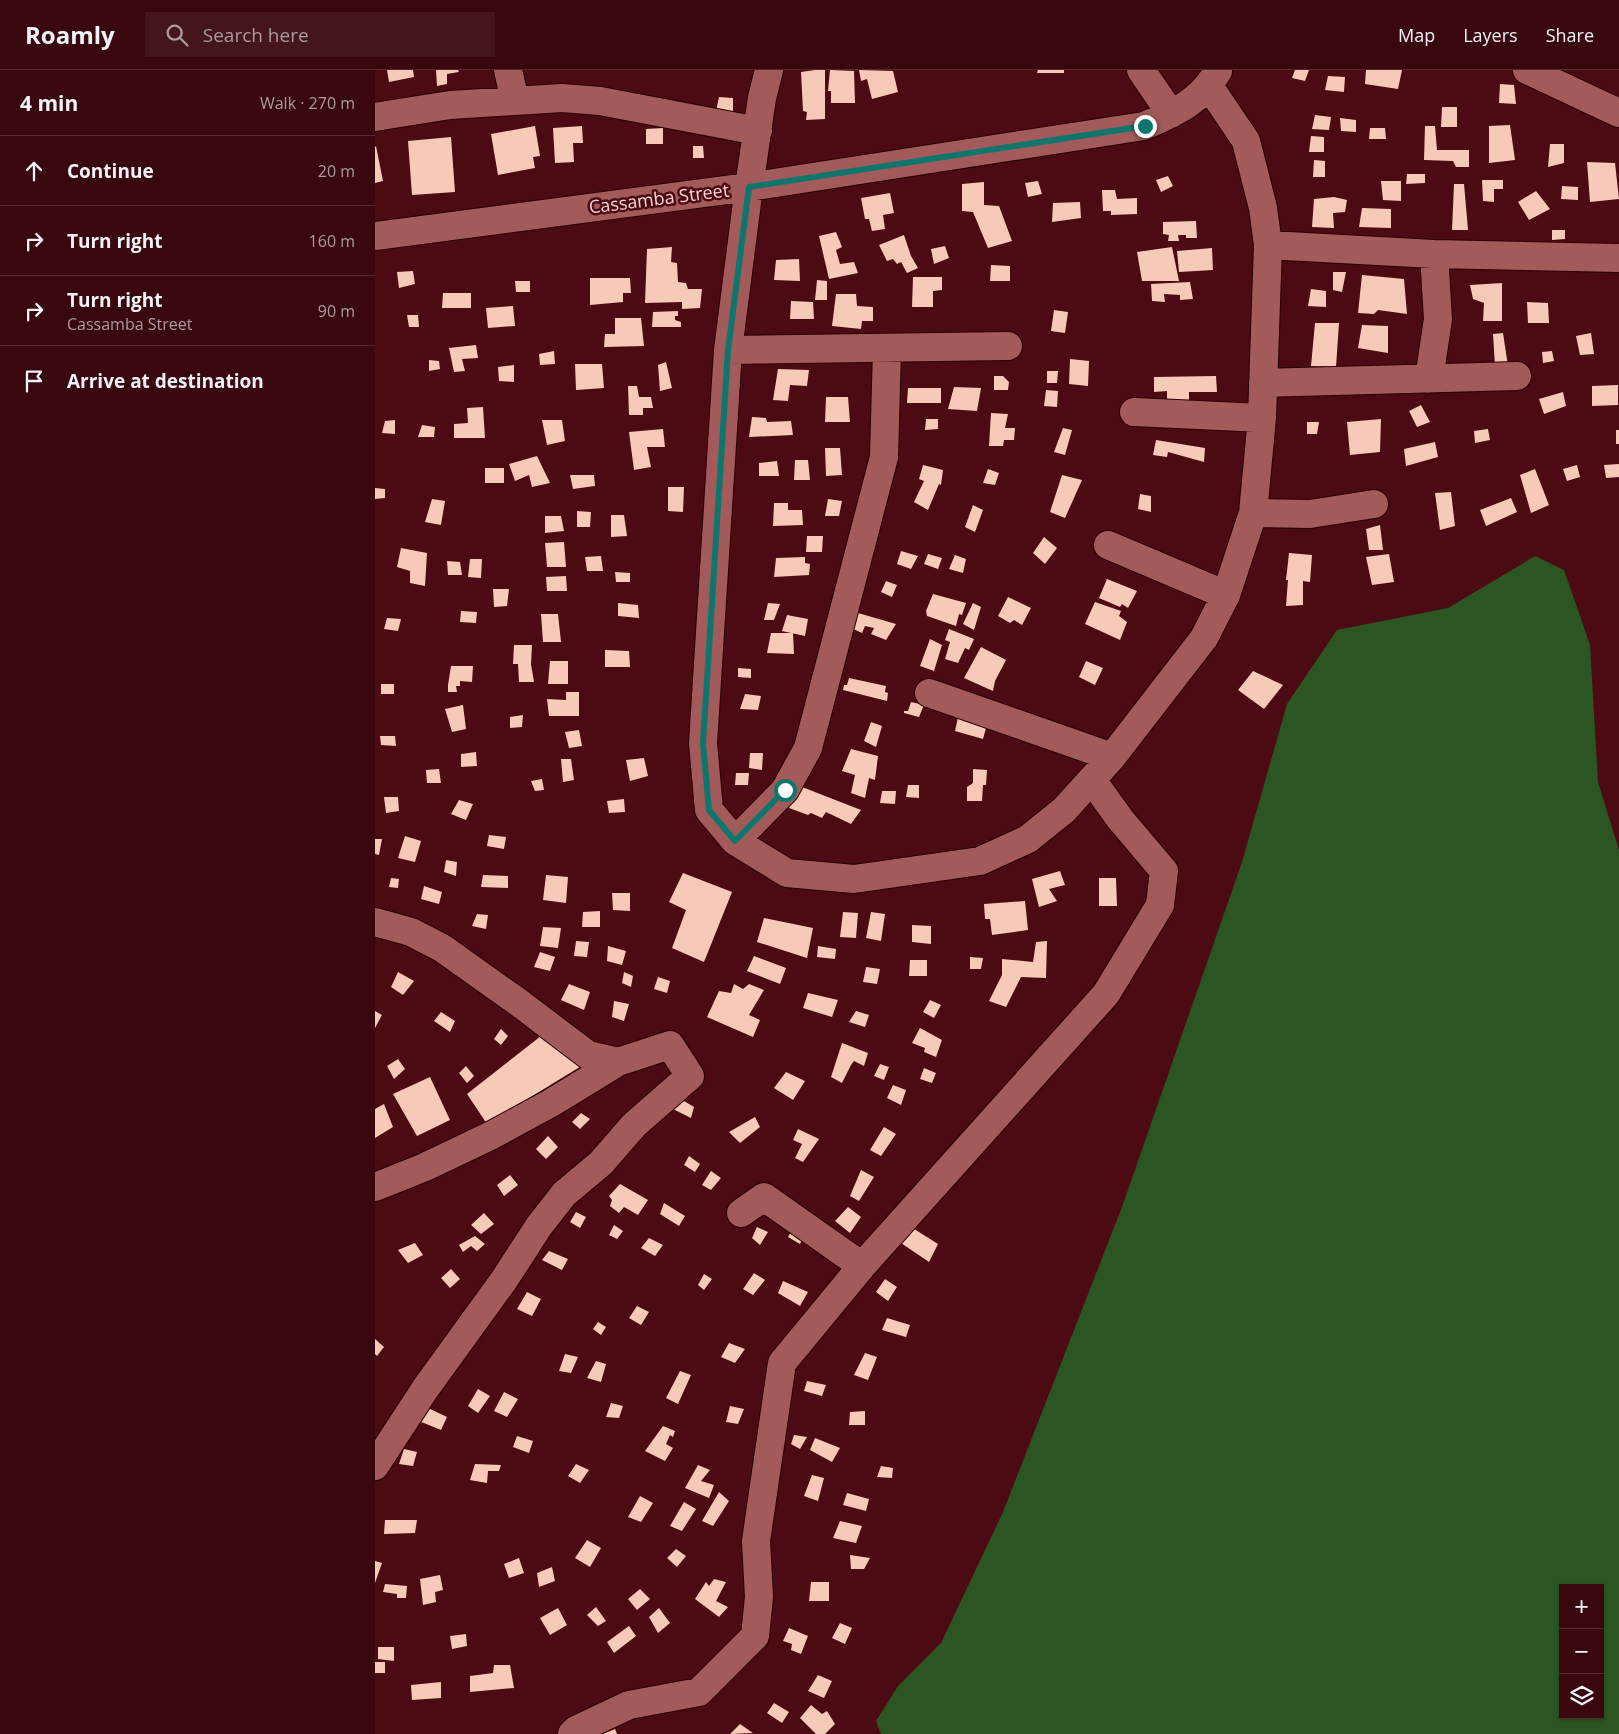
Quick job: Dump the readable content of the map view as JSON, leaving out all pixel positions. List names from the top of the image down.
{
  "streets": {
    "street": ["Cassamba Street"]
  },
  "page": {
    "header": "Roamly",
    "search": "Search here",
    "nav": ["Map", "Layers", "Share"],
    "heading": ["4 min", "Walk · 270 m"],
    "list": [
      ["Continue", "20 m"],
      ["Turn right", "160 m"],
      ["Turn right", "Cassamba Street", "90 m"],
      "Arrive at destination"
    ],
    "map_buttons": ["+", "−"]
  }
}
